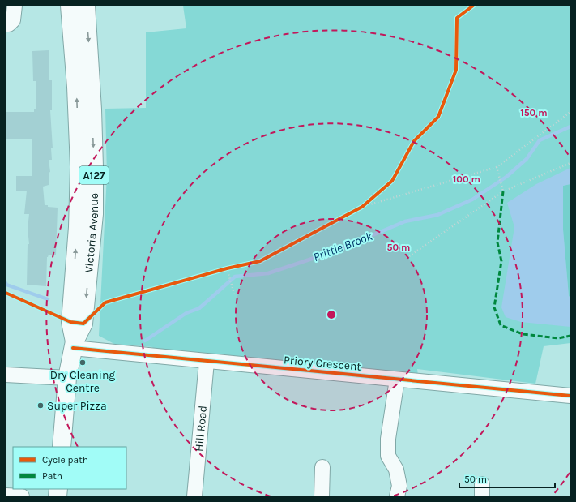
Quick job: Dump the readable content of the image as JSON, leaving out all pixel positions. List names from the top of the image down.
{
  "streets": {
    "highway": ["A127", "Victoria Avenue"],
    "street": ["Priory Crescent", "Hill Road"]
  },
  "crossings": [
    ["Victoria Avenue", "Priory Crescent"],
    ["Priory Crescent", "Hill Road"]
  ],
  "water": ["Prittle Brook"],
  "places": ["Dry Cleaning Centre", "Super Pizza"],
  "legend": ["Cycle path", "Path"],
  "scale_bar": "50 m",
  "rings": ["150 m", "100 m", "50 m"]
}
